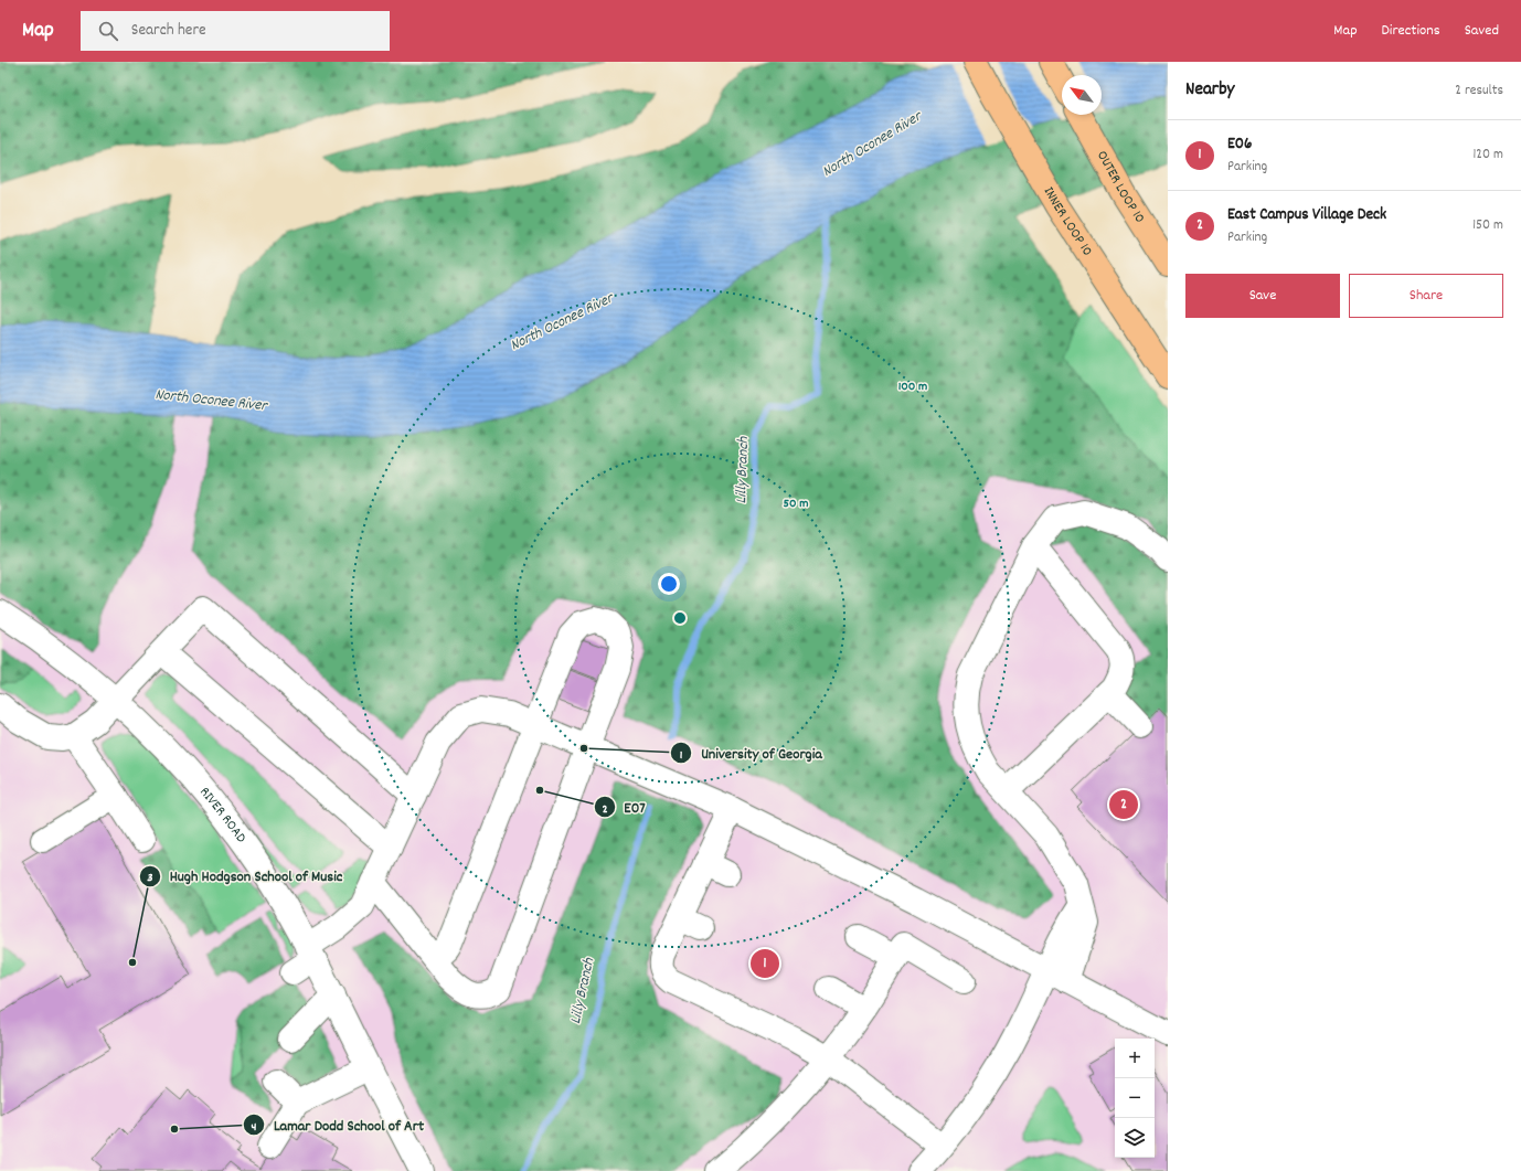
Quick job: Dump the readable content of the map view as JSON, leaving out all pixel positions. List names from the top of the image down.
{
  "streets": {
    "highway": ["OUTER LOOP 10", "INNER LOOP 10"],
    "street": ["RIVER ROAD"]
  },
  "water": ["North Oconee River", "Lilly Branch"],
  "places": [
    "University of Georgia",
    "E07",
    "Hugh Hodgson School of Music",
    "Lamar Dodd School of Art"
  ],
  "north": "top left",
  "page": {
    "header": "Map",
    "search": "Search here",
    "nav": ["Map", "Directions", "Saved"],
    "heading": ["Nearby", "2 results"],
    "list": [
      {
        "mark": "1",
        "name": "E06",
        "note": "Parking",
        "value": "120 m"
      },
      {
        "mark": "2",
        "name": "East Campus Village Deck",
        "note": "Parking",
        "value": "150 m"
      }
    ],
    "buttons": ["Save", "Share"],
    "pins": ["2", "1"],
    "map_buttons": ["+", "−"]
  },
  "rings": ["100 m", "50 m"]
}
